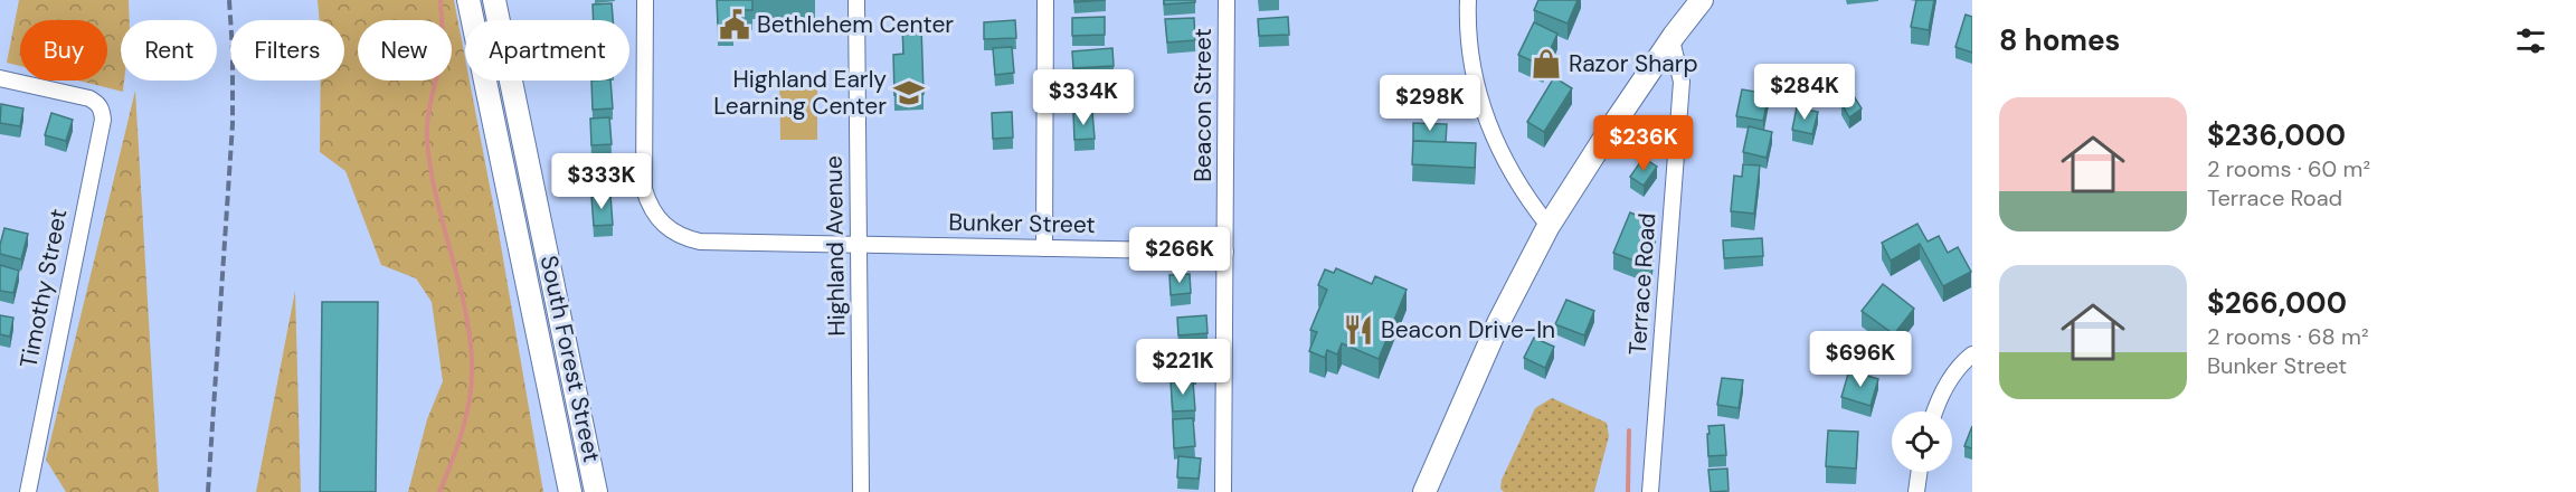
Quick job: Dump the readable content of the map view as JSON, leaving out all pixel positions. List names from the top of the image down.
{
  "streets": {
    "street": [
      "Beacon Street",
      "Bunker Street",
      "Highland Avenue",
      "Terrace Road",
      "Timothy Street",
      "South Forest Street"
    ]
  },
  "crossings": [
    ["Beacon Street", "Bunker Street"],
    ["Bunker Street", "Highland Avenue"]
  ],
  "places": {
    "public building": ["Bethlehem Center"],
    "shop": ["Razor Sharp"],
    "school or university": ["Highland Early Learning Center"],
    "restaurant": ["Beacon Drive-In"]
  },
  "page": {
    "heading": "8 homes",
    "chip": [
      "Buy",
      "Rent",
      "Filters",
      "New",
      "Apartment"
    ],
    "price": [
      "$284K",
      "$334K",
      "$298K",
      "$236K",
      "$333K",
      "$266K",
      "$696K",
      "$221K"
    ],
    "list": [
      {
        "name": "$236,000",
        "note": "2 rooms · 60 m² · Terrace Road"
      },
      {
        "name": "$266,000",
        "note": "2 rooms · 68 m² · Bunker Street"
      }
    ]
  }
}
